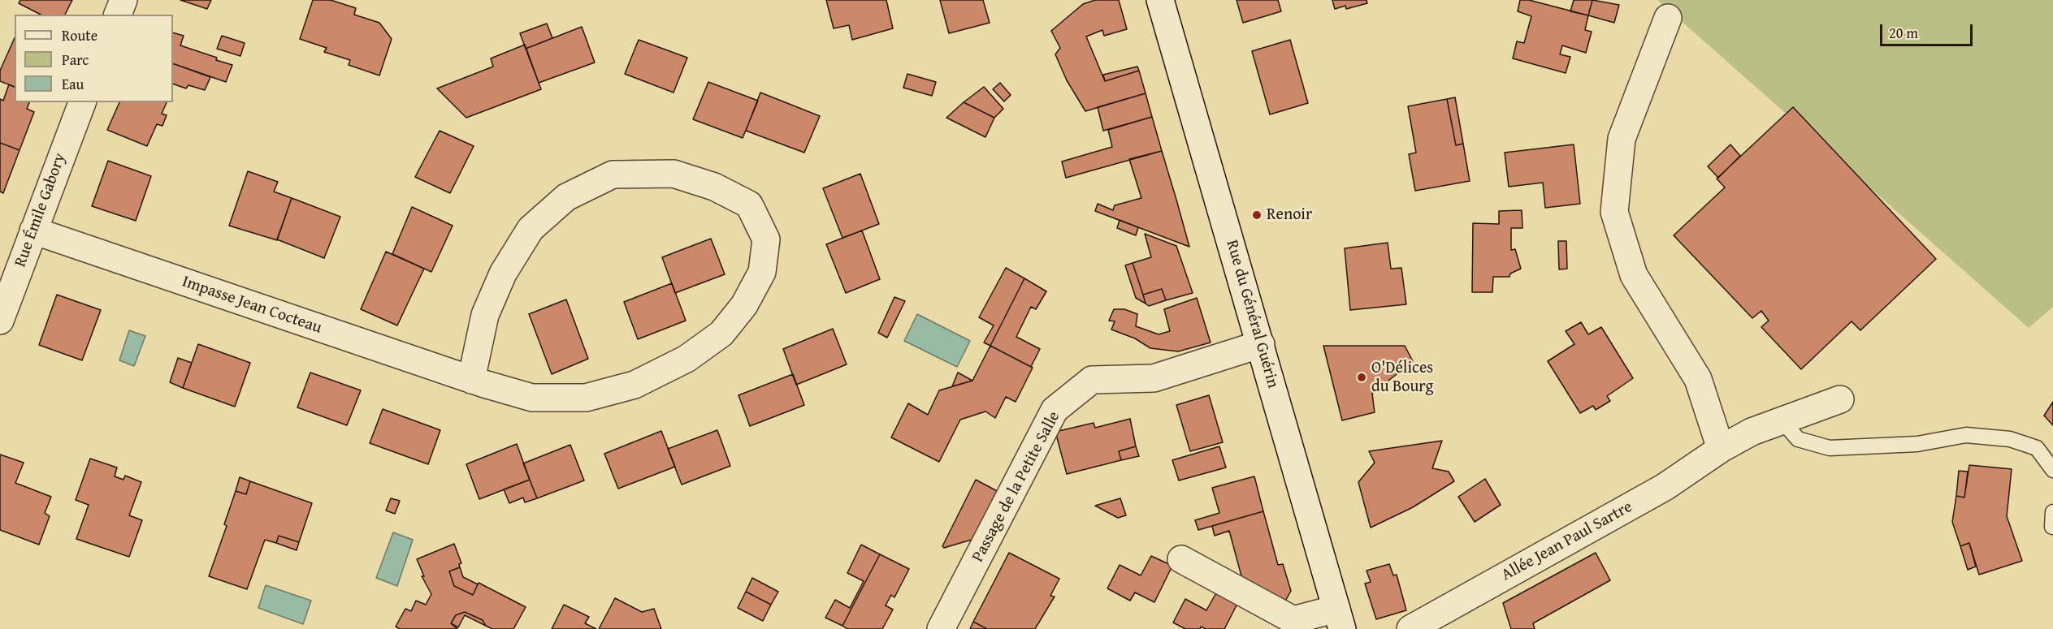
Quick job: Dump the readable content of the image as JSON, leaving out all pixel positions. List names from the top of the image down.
{
  "streets": {
    "street": [
      "Rue Émile Gabory",
      "Impasse Jean Cocteau",
      "Rue du Général Guérin",
      "Passage de la Petite Salle",
      "Allée Jean Paul Sartre"
    ]
  },
  "crossings": [
    ["Rue Émile Gabory", "Impasse Jean Cocteau"],
    ["Rue du Général Guérin", "Passage de la Petite Salle"]
  ],
  "places": ["Renoir", "O'Délices du Bourg"],
  "legend": ["Route", "Parc", "Eau"],
  "scale_bar": "20 m"
}
